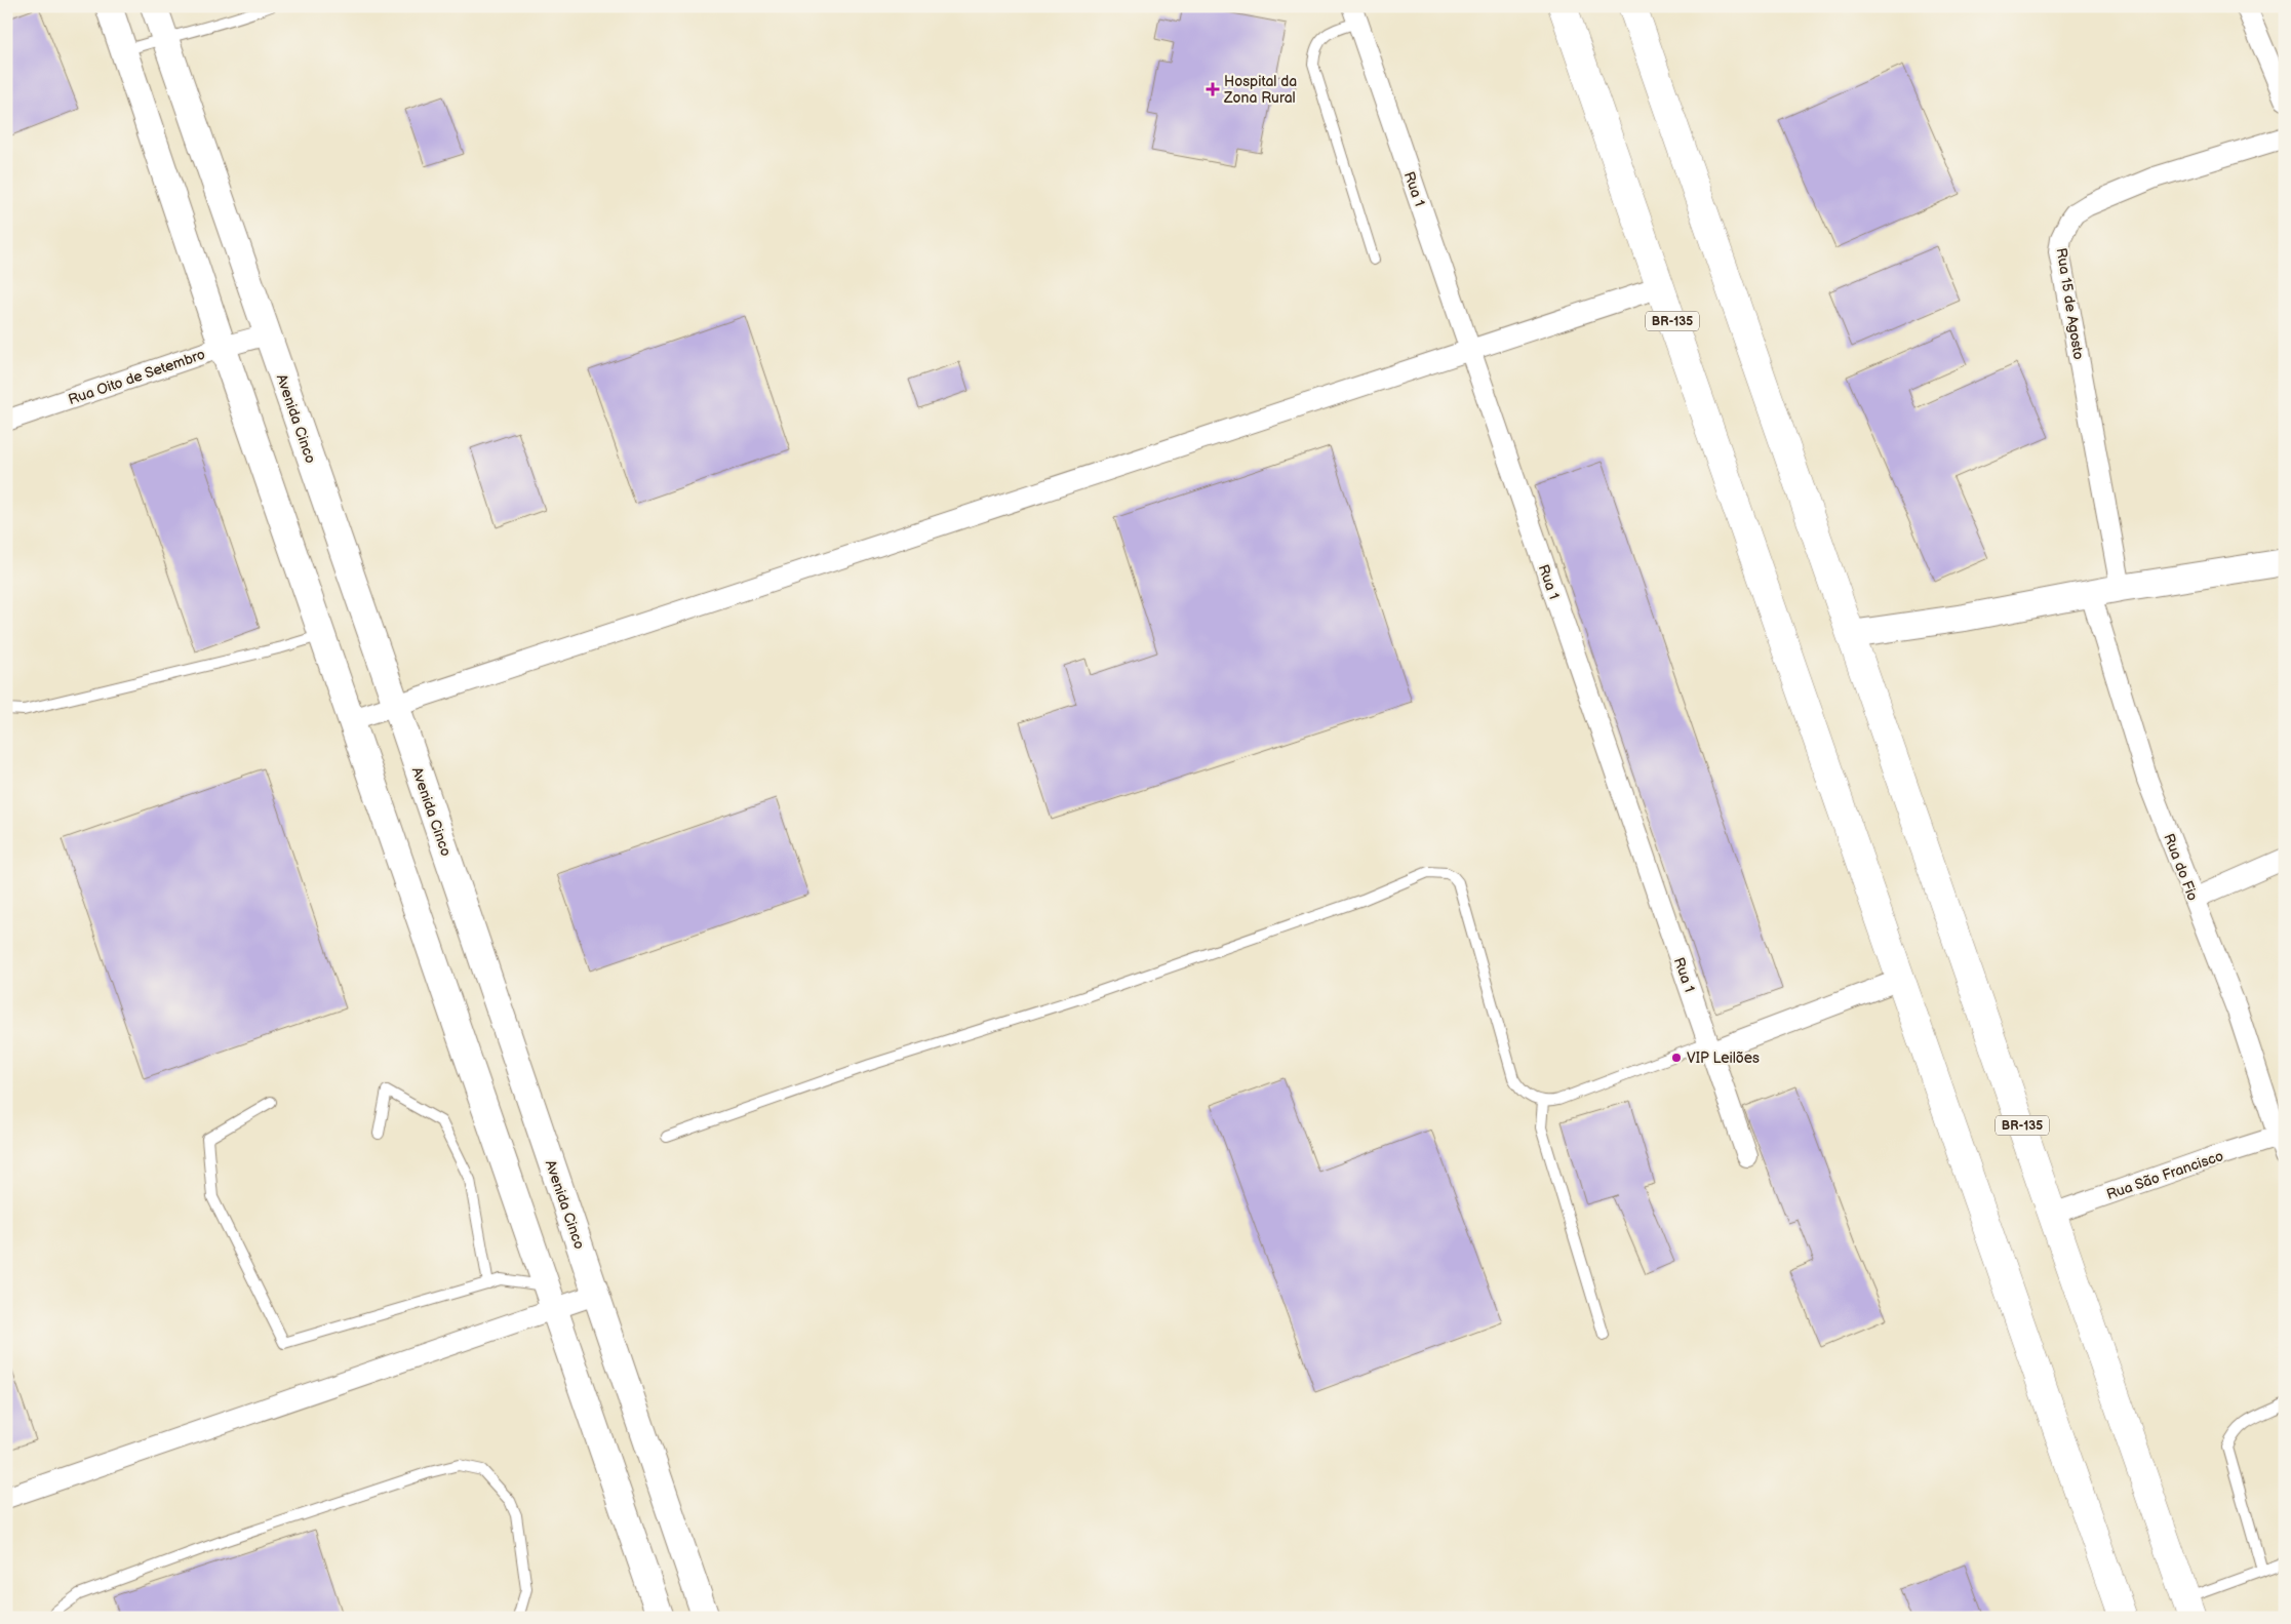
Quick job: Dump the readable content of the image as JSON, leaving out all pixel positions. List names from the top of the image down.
{
  "streets": {
    "highway": ["BR-135"],
    "street": [
      "Rua 1",
      "Rua 15 de Agosto",
      "Rua Oito de Setembro",
      "Avenida Cinco",
      "Rua do Fio",
      "Rua São Francisco"
    ]
  },
  "crossings": [
    ["BR-135", "Rua São Francisco"],
    ["Rua Oito de Setembro", "Avenida Cinco"],
    ["Rua do Fio", "Rua São Francisco"]
  ],
  "places": {
    "health": ["Hospital da Zona Rural"],
    "other": ["VIP Leilões"]
  }
}
